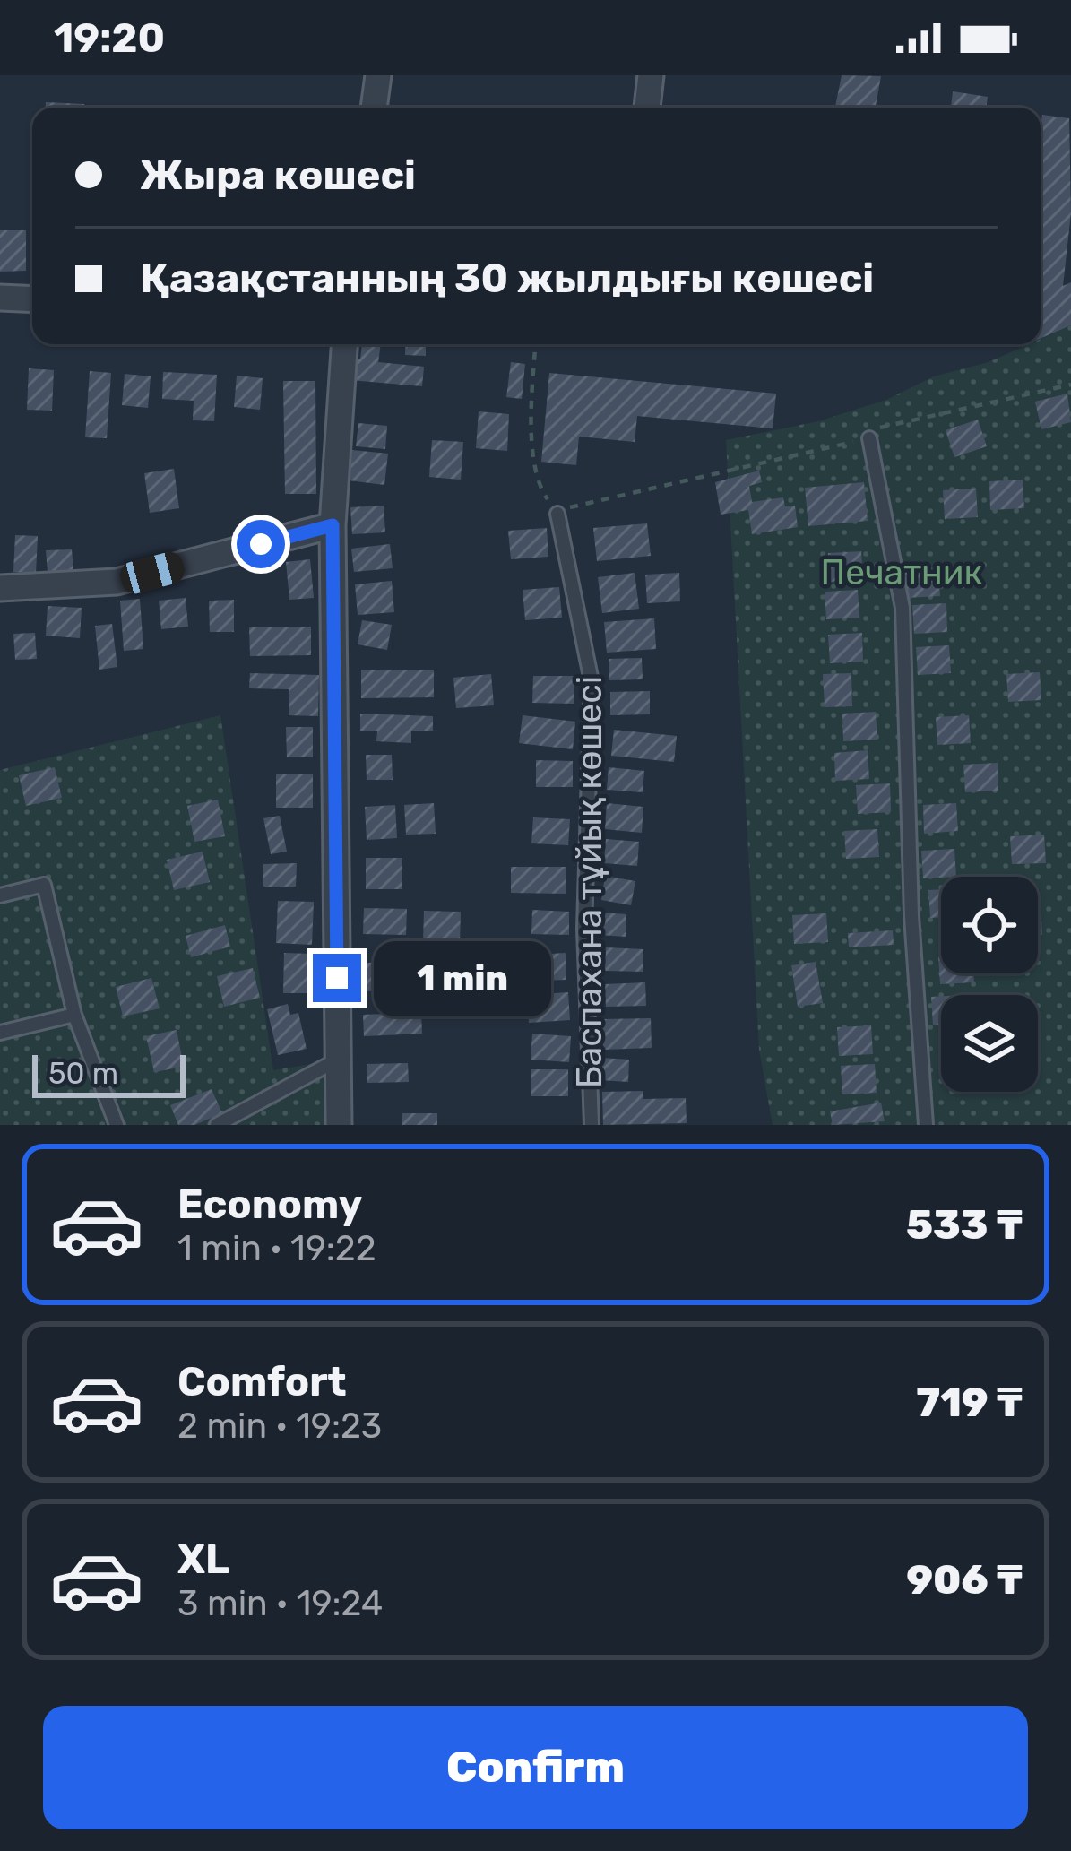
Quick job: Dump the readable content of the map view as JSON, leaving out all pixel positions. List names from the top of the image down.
{
  "streets": {
    "lane": ["Баспахана тұйық көшесі"]
  },
  "parks": ["Печатник"],
  "scale_bar": "50 m",
  "page": {
    "status": "19:20",
    "banner": ["Жыра көшесі", "Қазақстанның 30 жылдығы көшесі"],
    "bubble": "1 min",
    "scale": "50 m",
    "list": [
      {
        "name": "Economy",
        "note": "1 min · 19:22",
        "value": "533 ₸"
      },
      {
        "name": "Comfort",
        "note": "2 min · 19:23",
        "value": "719 ₸"
      },
      {
        "name": "XL",
        "note": "3 min · 19:24",
        "value": "906 ₸"
      }
    ],
    "buttons": "Confirm"
  }
}
